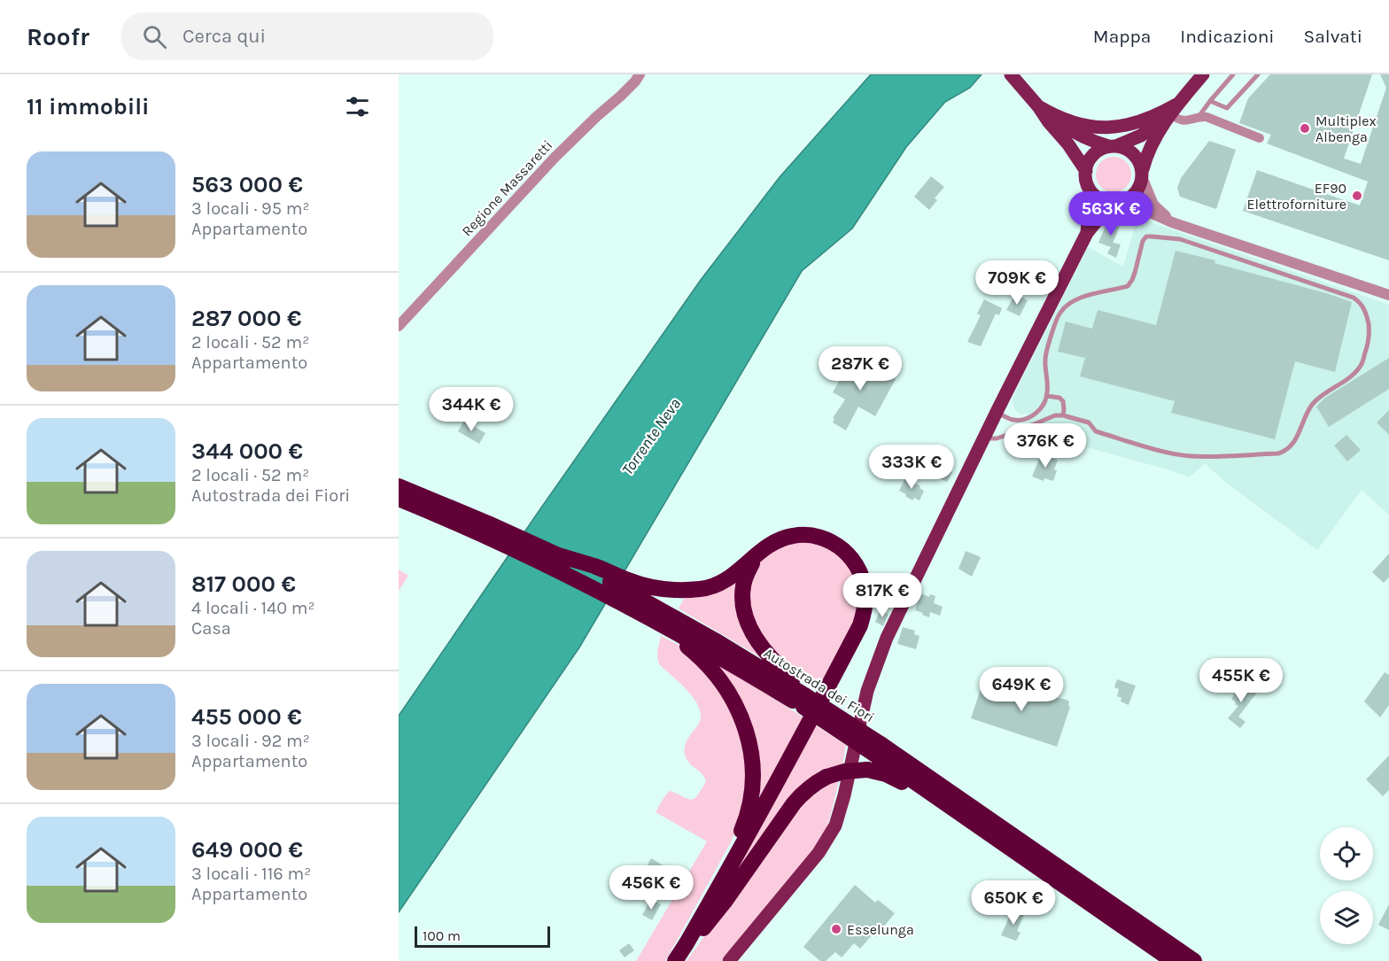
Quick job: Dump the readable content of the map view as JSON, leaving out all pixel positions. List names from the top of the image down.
{
  "streets": {
    "highway": ["Autostrada dei Fiori"],
    "street": ["Regione Massaretti"]
  },
  "water": ["Torrente Neva"],
  "places": ["Multiplex Albenga", "EF90 Elettroforniture", "Esselunga"],
  "scale_bar": "100 m",
  "page": {
    "header": "Roofr",
    "search": "Cerca qui",
    "nav": ["Mappa", "Indicazioni", "Salvati"],
    "heading": "11 immobili",
    "list": [
      {
        "name": "563 000 €",
        "note": "3 locali · 95 m² · Appartamento"
      },
      {
        "name": "287 000 €",
        "note": "2 locali · 52 m² · Appartamento"
      },
      {
        "name": "344 000 €",
        "note": "2 locali · 52 m² · Autostrada dei Fiori"
      },
      {
        "name": "817 000 €",
        "note": "4 locali · 140 m² · Casa"
      },
      {
        "name": "455 000 €",
        "note": "3 locali · 92 m² · Appartamento"
      },
      {
        "name": "649 000 €",
        "note": "3 locali · 116 m² · Appartamento"
      }
    ],
    "price": [
      "563K €",
      "709K €",
      "287K €",
      "344K €",
      "376K €",
      "333K €",
      "817K €",
      "455K €",
      "649K €",
      "456K €",
      "650K €"
    ],
    "scale": "100 m"
  }
}
